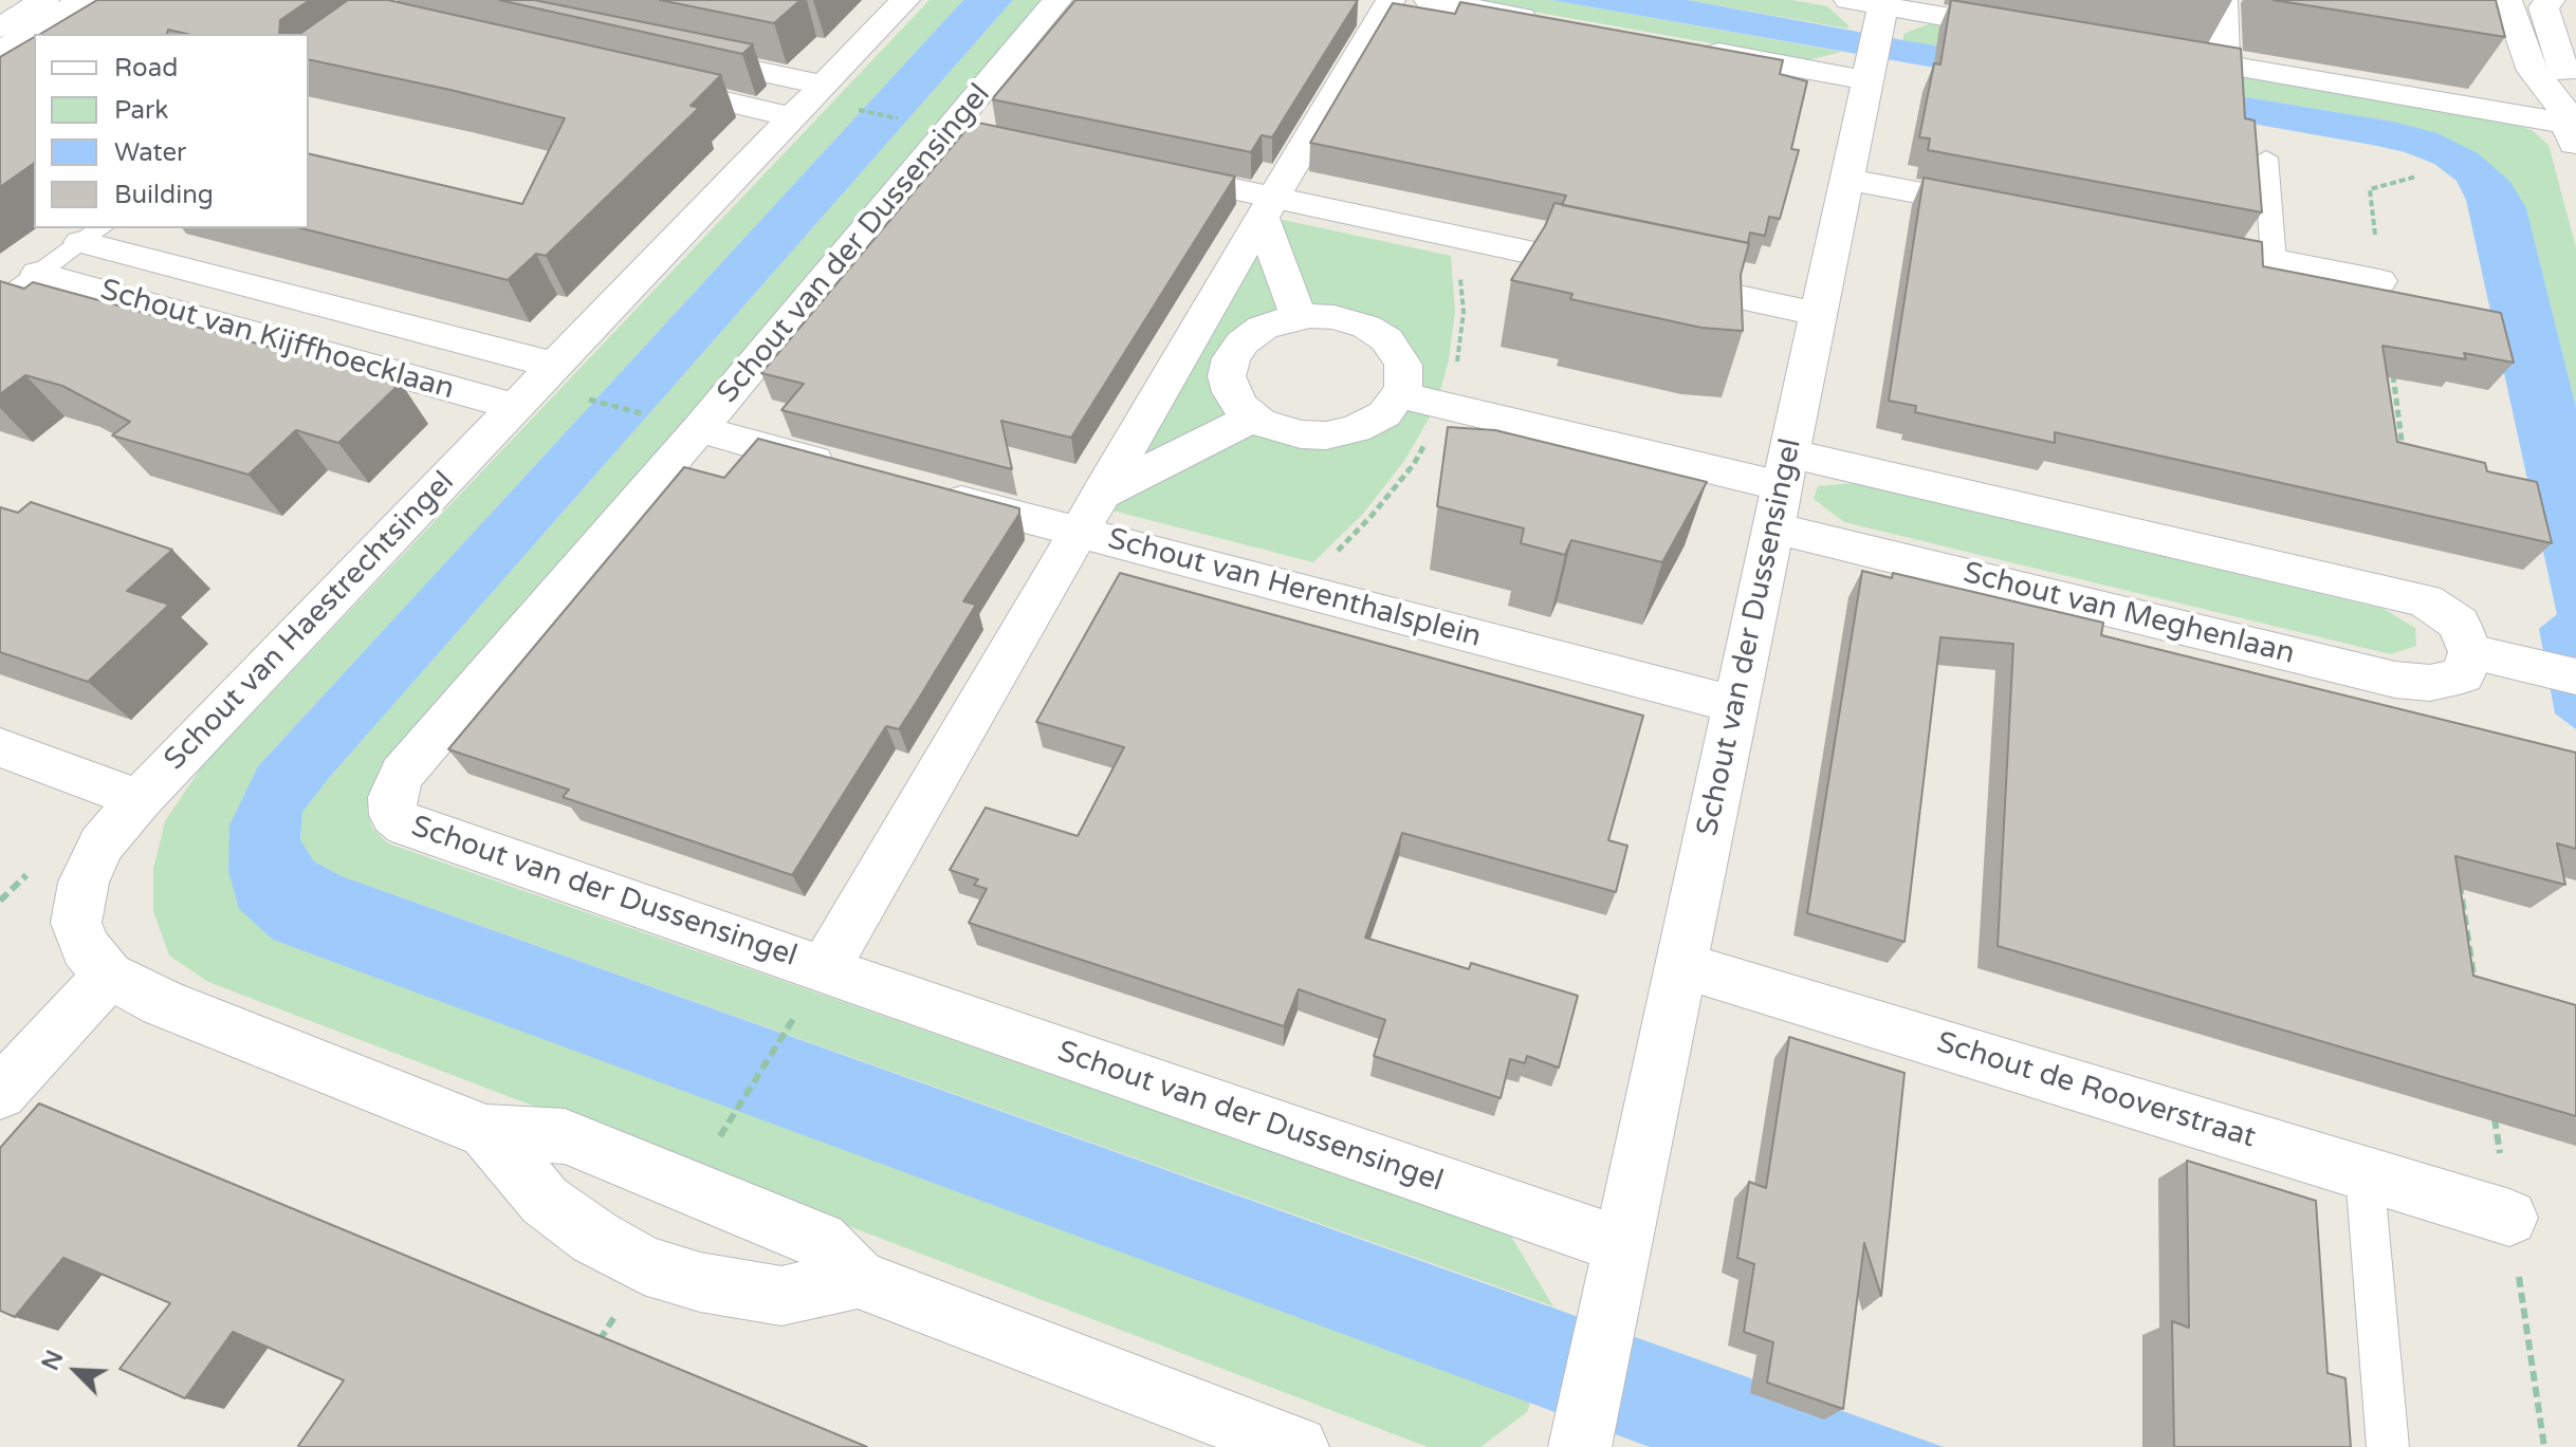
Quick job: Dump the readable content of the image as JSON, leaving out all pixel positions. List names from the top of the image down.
{
  "streets": {
    "street": [
      "Schout van der Dussensingel",
      "Schout van Kijffhoecklaan",
      "Schout van Herenthalsplein",
      "Schout van Meghenlaan",
      "Schout van Haestrechtsingel",
      "Schout de Rooverstraat"
    ]
  },
  "crossings": [
    ["Schout van der Dussensingel", "Schout van Herenthalsplein"],
    ["Schout van der Dussensingel", "Schout van Meghenlaan"],
    ["Schout van der Dussensingel", "Schout de Rooverstraat"],
    ["Schout van Kijffhoecklaan", "Schout van Haestrechtsingel"]
  ],
  "legend": [
    "Road",
    "Park",
    "Water",
    "Building"
  ],
  "north": "top left"
}
